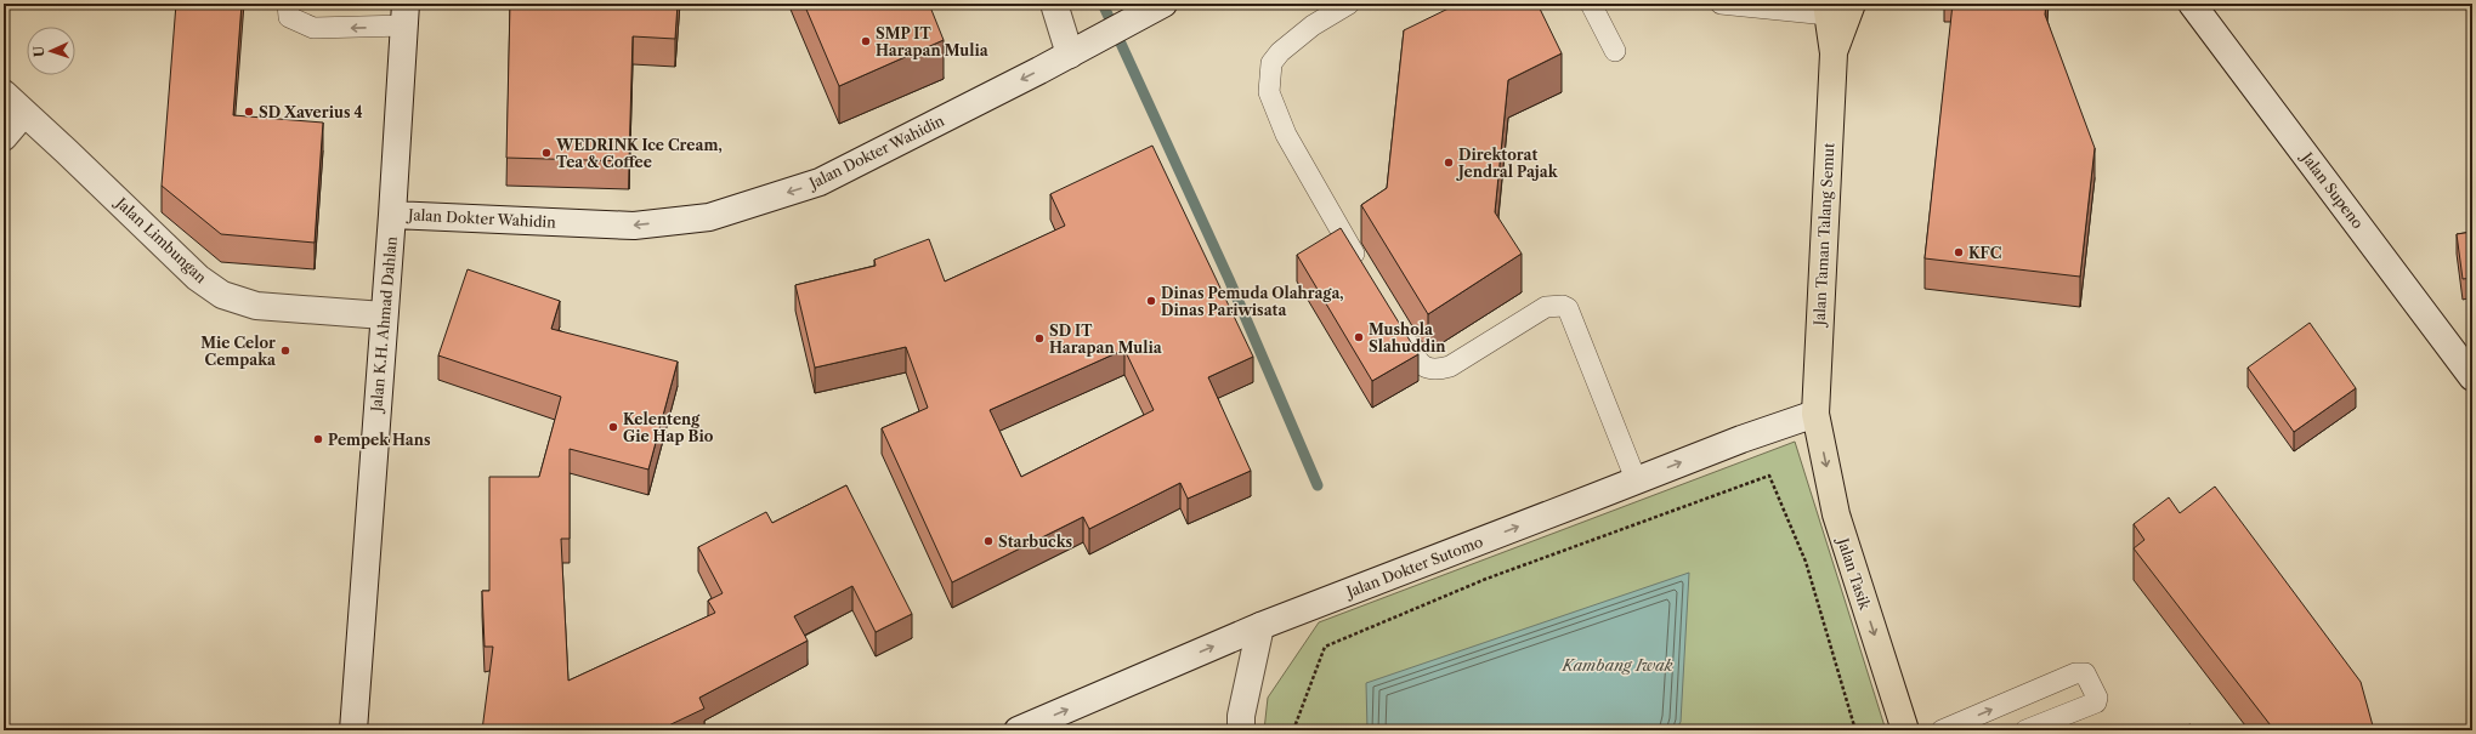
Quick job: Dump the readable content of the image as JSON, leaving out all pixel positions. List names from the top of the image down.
{
  "streets": {
    "main road": ["Jalan Taman Talang Semut", "Jalan Tasik"],
    "street": [
      "Jalan Dokter Wahidin",
      "Jalan Supeno",
      "Jalan Limbungan",
      "Jalan K.H. Ahmad Dahlan",
      "Jalan Dokter Sutomo"
    ]
  },
  "crossings": [
    ["Jalan Dokter Wahidin", "Jalan K.H. Ahmad Dahlan"],
    ["Jalan Taman Talang Semut", "Jalan Dokter Sutomo"],
    ["Jalan Taman Talang Semut", "Jalan Tasik"],
    ["Jalan Limbungan", "Jalan K.H. Ahmad Dahlan"],
    ["Jalan Dokter Sutomo", "Jalan Tasik"]
  ],
  "one_way": ["Jalan Dokter Wahidin", "Jalan Dokter Sutomo", "Jalan Tasik"],
  "water": ["Kambang Iwak"],
  "places": [
    "SMP IT Harapan Mulia",
    "SD Xaverius 4",
    "WEDRINK Ice Cream, Tea & Coffee",
    "Direktorat Jendral Pajak",
    "KFC",
    "Dinas Pemuda Olahraga, Dinas Pariwisata",
    "Mushola Slahuddin",
    "SD IT Harapan Mulia",
    "Mie Celor Cempaka",
    "Kelenteng Gie Hap Bio",
    "Pempek Hans",
    "Starbucks"
  ],
  "north": "left"
}
